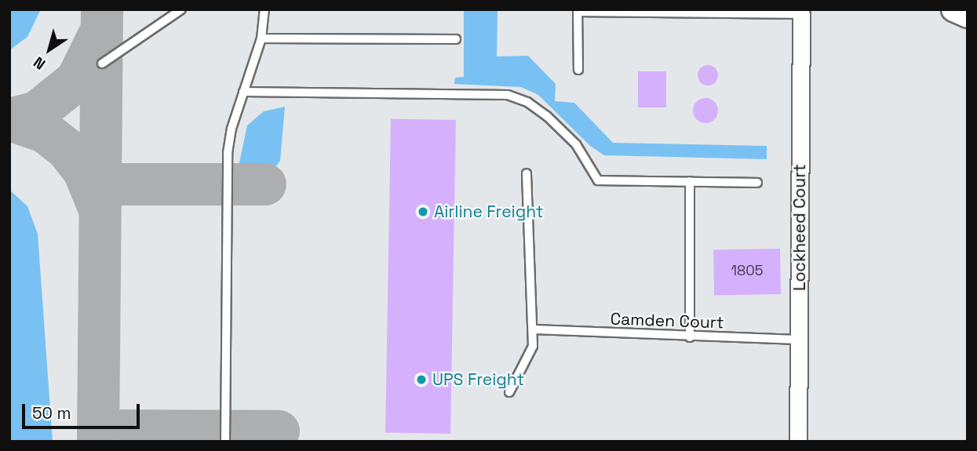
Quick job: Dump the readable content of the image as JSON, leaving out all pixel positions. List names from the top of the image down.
{
  "streets": {
    "street": ["Lockheed Court"],
    "lane": ["Camden Court"]
  },
  "crossings": [
    ["Lockheed Court", "Camden Court"]
  ],
  "places": ["Airline Freight", "UPS Freight"],
  "house_numbers": ["1805"],
  "scale_bar": "50 m",
  "north": "bottom left"
}
